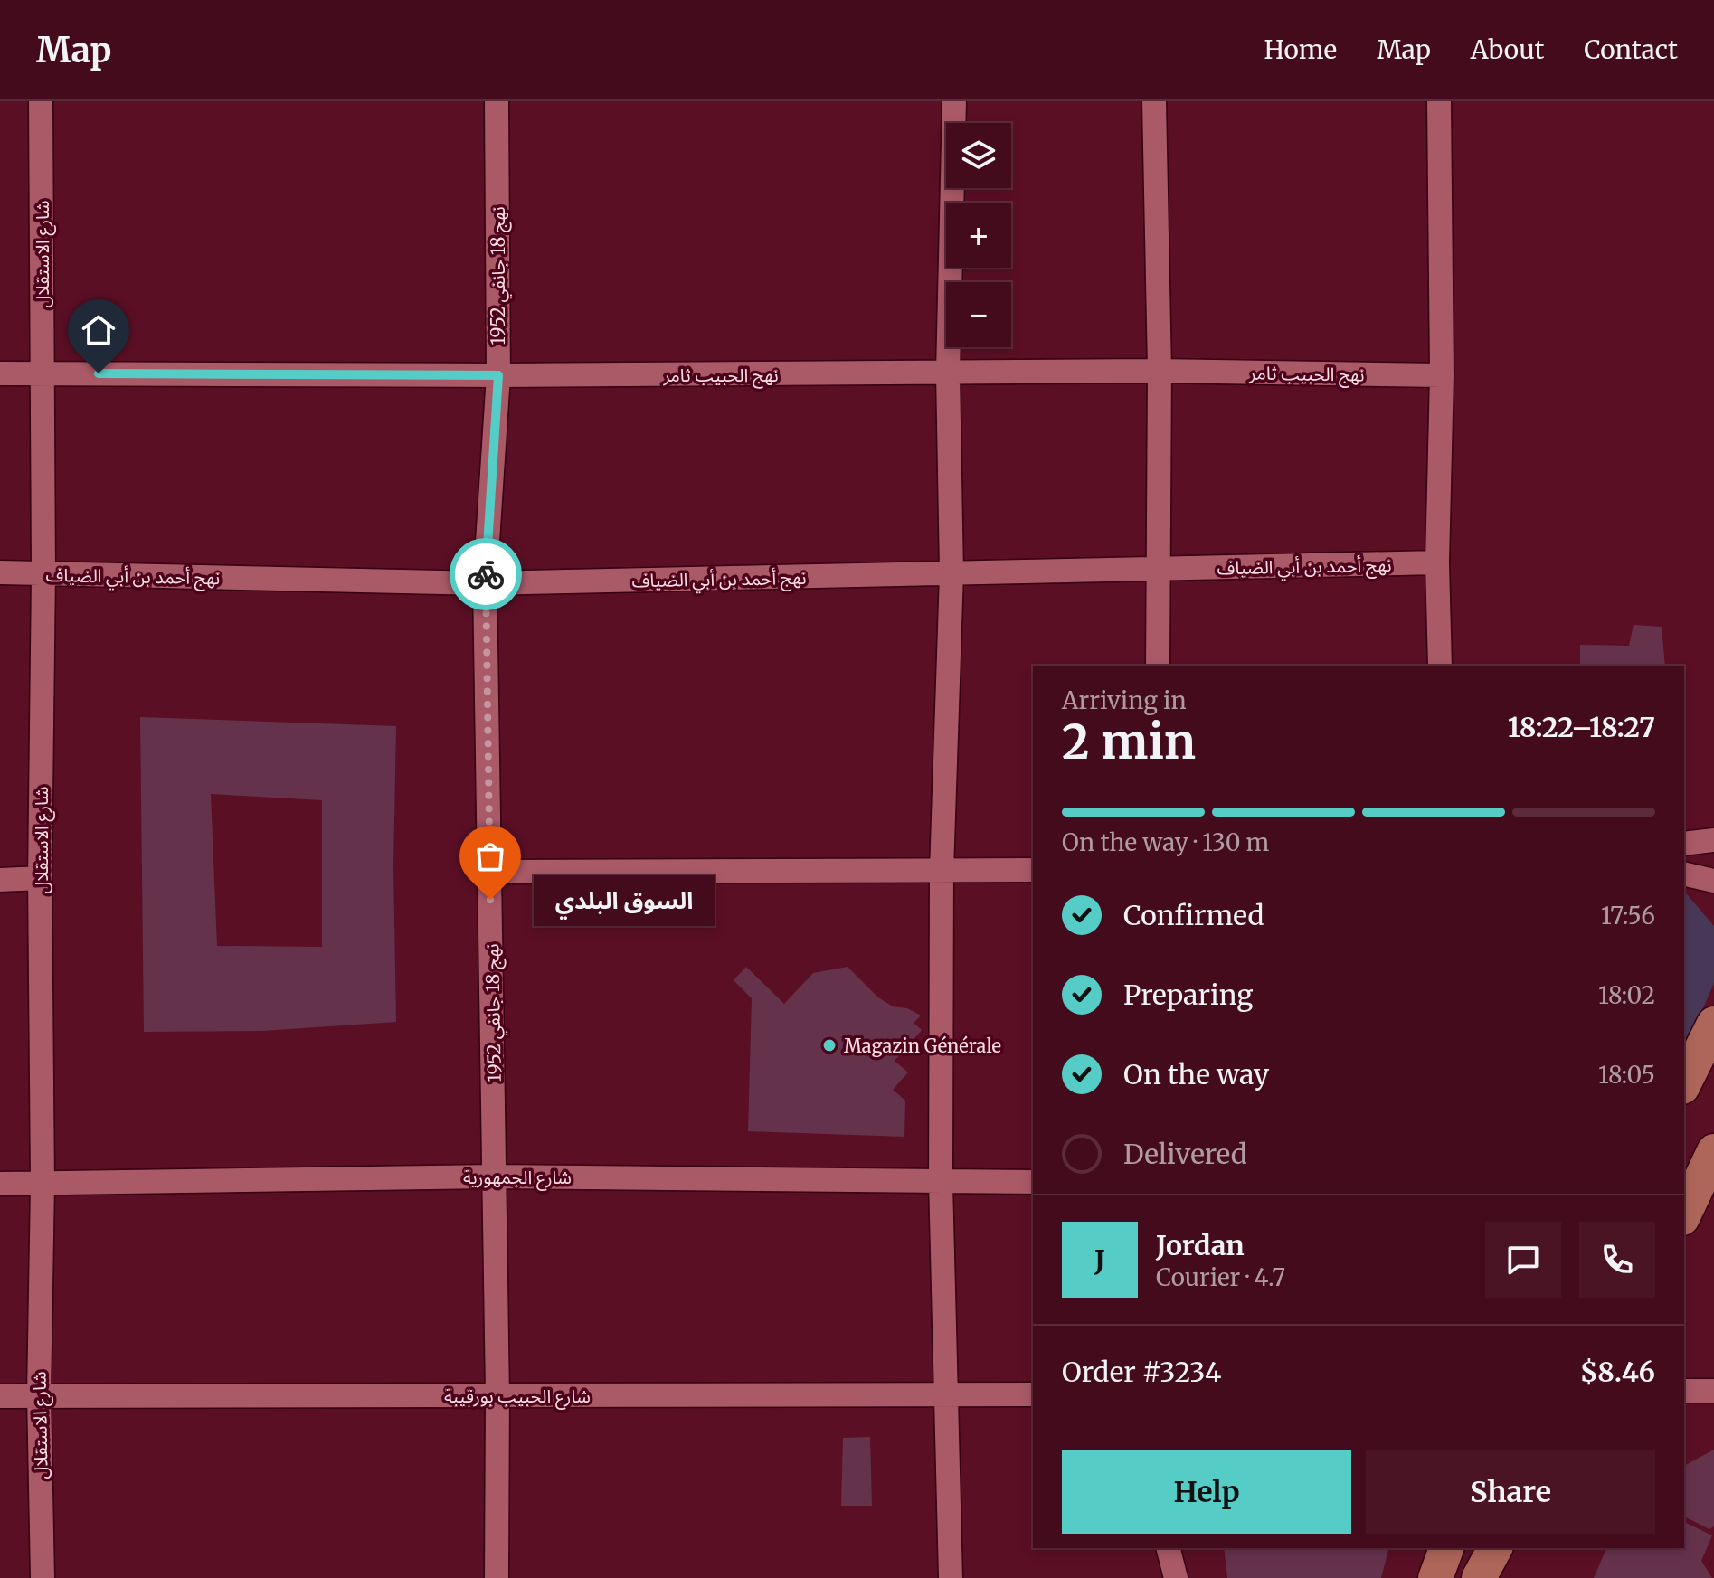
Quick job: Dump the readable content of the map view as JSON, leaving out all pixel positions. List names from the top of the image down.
{
  "streets": {
    "street": [
      "شارع الاستقلال",
      "نهج 18 جانفي 1952",
      "نهج الحبيب ثامر",
      "نهج أحمد بن أبي الضياف",
      "شارع الجمهورية",
      "شارع الحبيب بورقيبة"
    ]
  },
  "crossings": [
    ["شارع الاستقلال", "نهج الحبيب ثامر"],
    ["شارع الاستقلال", "نهج أحمد بن أبي الضياف"],
    ["شارع الاستقلال", "شارع الجمهورية"],
    ["شارع الاستقلال", "شارع الحبيب بورقيبة"],
    ["نهج 18 جانفي 1952", "نهج الحبيب ثامر"],
    ["نهج 18 جانفي 1952", "نهج أحمد بن أبي الضياف"],
    ["نهج 18 جانفي 1952", "شارع الجمهورية"],
    ["نهج 18 جانفي 1952", "شارع الحبيب بورقيبة"]
  ],
  "places": ["السوق البلدي", "Magazin Générale"],
  "page": {
    "header": "Map",
    "nav": [
      "Home",
      "Map",
      "About",
      "Contact"
    ],
    "map_buttons": ["+", "−"],
    "heading": ["2 min", "Arriving in", "18:22–18:27"],
    "panel": [
      "Jordan",
      "Courier · 4.7",
      "Order #3234",
      "$8.46"
    ],
    "bar": "On the way · 130 m",
    "bubble": "السوق البلدي",
    "list": [
      ["Confirmed", "17:56"],
      ["Preparing", "18:02"],
      ["On the way", "18:05"],
      "Delivered"
    ],
    "round": "J",
    "buttons": ["Help", "Share"]
  }
}
